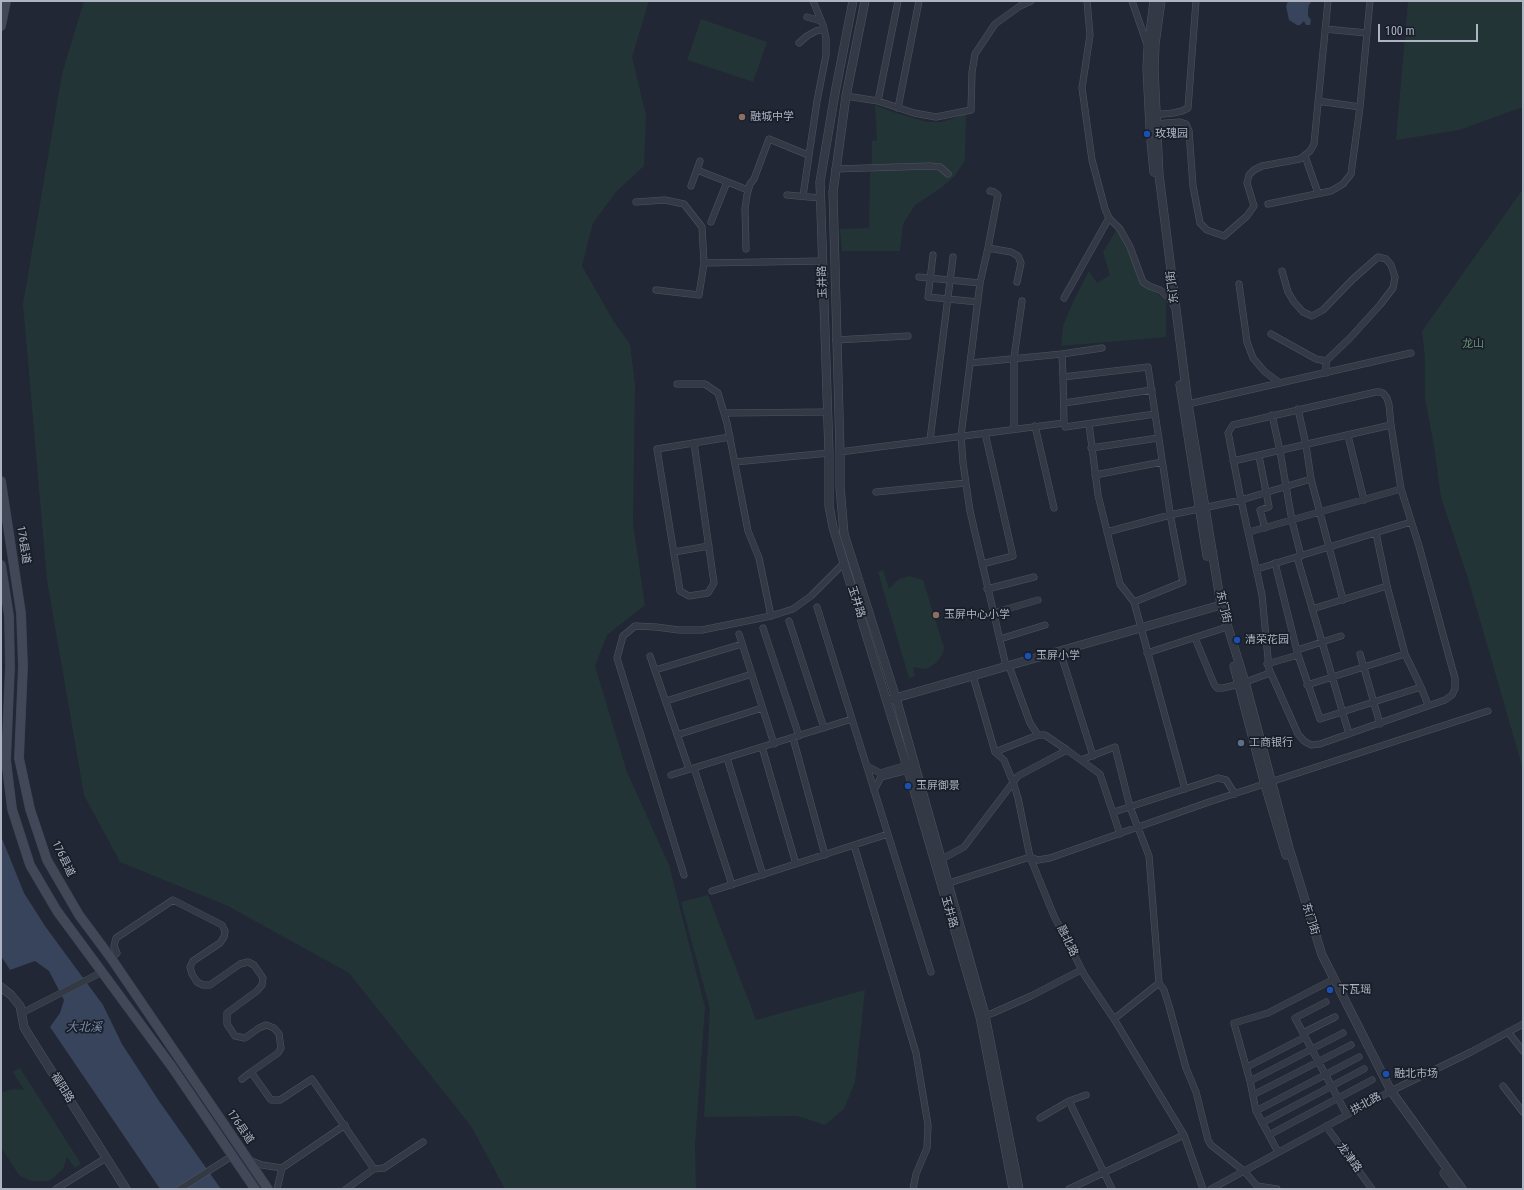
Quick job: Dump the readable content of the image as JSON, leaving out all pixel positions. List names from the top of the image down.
{
  "streets": {
    "main road": ["176县道"],
    "street": [
      "玉井路",
      "东门街",
      "融北路",
      "福阳路",
      "拱北路",
      "龙津路"
    ]
  },
  "crossings": [
    ["东门街", "拱北路"],
    ["拱北路", "龙津路"]
  ],
  "water": ["大北溪"],
  "parks": ["龙山"],
  "places": [
    "融城中学",
    "玫瑰园",
    "玉屏中心小学",
    "清荣花园",
    "玉屏小学",
    "工商银行",
    "玉屏御景",
    "下瓦瑶",
    "融北市场"
  ],
  "scale_bar": "100 m"
}
